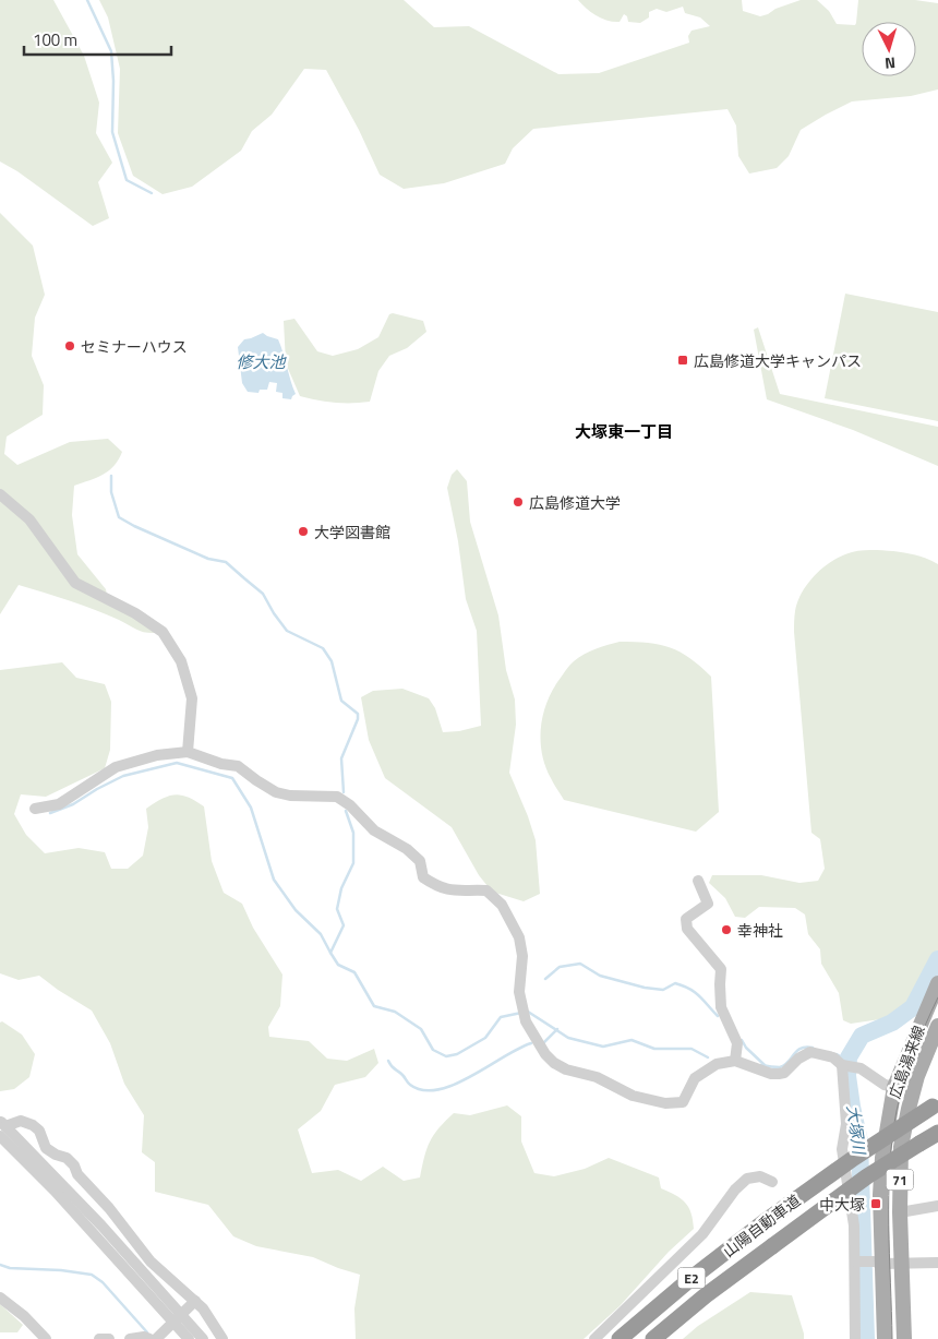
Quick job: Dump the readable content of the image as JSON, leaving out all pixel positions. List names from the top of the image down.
{
  "streets": {
    "highway": ["山陽自動車道", "E2"],
    "main road": ["広島湯来線", "71"]
  },
  "districts": ["大塚東一丁目"],
  "water": ["修大池", "大塚川"],
  "places": {
    "other": [
      "セミナーハウス",
      "広島修道大学",
      "大学図書館",
      "幸神社"
    ],
    "transit": ["広島修道大学キャンパス", "中大塚"]
  },
  "scale_bar": "100 m",
  "north": "bottom"
}
